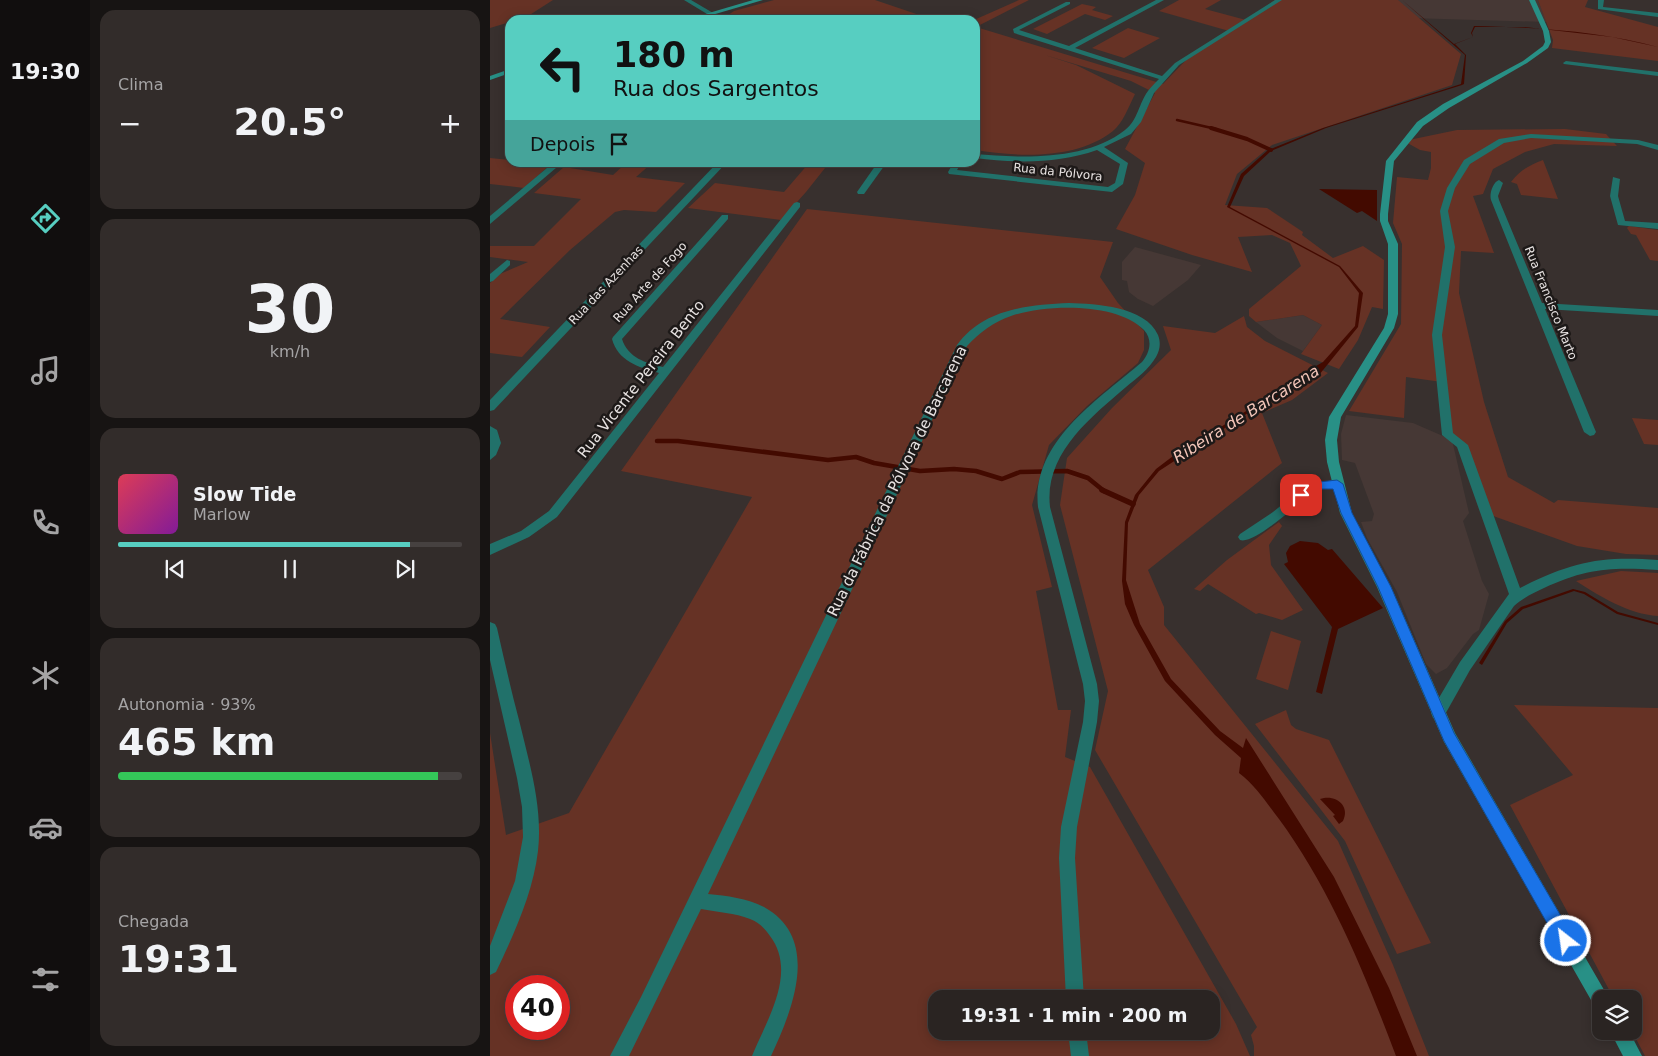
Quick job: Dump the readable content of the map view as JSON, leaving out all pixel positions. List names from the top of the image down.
{
  "streets": {
    "street": [
      "Rua da Pólvora",
      "Rua Arte de Fogo",
      "Rua das Azenhas",
      "Rua Francisco Marto",
      "Rua Vicente Pereira Bento",
      "Rua da Fábrica da Pólvora de Barcarena"
    ]
  },
  "crossings": [
    ["Rua Arte de Fogo", "Rua Vicente Pereira Bento"]
  ],
  "water": ["Ribeira de Barcarena"],
  "page": {
    "tabs": "19:30",
    "tile": [
      "Clima",
      ["30", "km/h"],
      ["Autonomia · 93%", "465 km"],
      ["Chegada", "19:31"]
    ],
    "turn": ["180 m", "Rua dos Sargentos"],
    "heat": ["−", "20.5°", "+"],
    "then": "Depois",
    "song": ["Slow Tide", "Marlow"],
    "limit": "40",
    "trip": "19:31 · 1 min · 200 m"
  }
}
